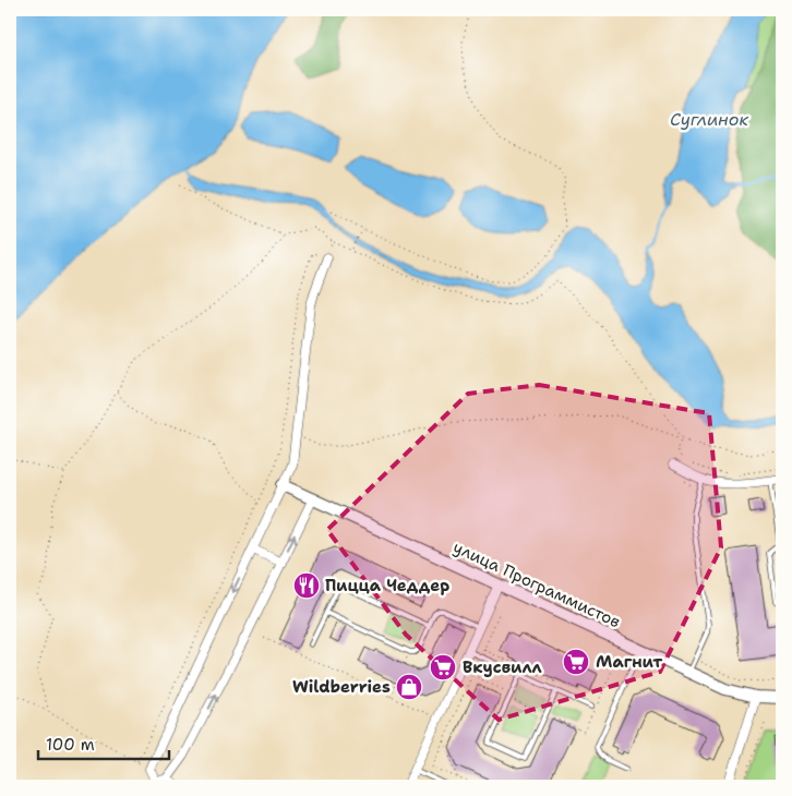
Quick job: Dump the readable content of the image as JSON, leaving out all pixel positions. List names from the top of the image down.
{
  "streets": {
    "street": ["улица Программистов"]
  },
  "water": ["Суглинок"],
  "places": {
    "restaurant": ["Пицца Чеддер"],
    "supermarket": ["Магнит", "Вкусвилл"],
    "shop": ["Wildberries"]
  },
  "scale_bar": "100 m"
}
